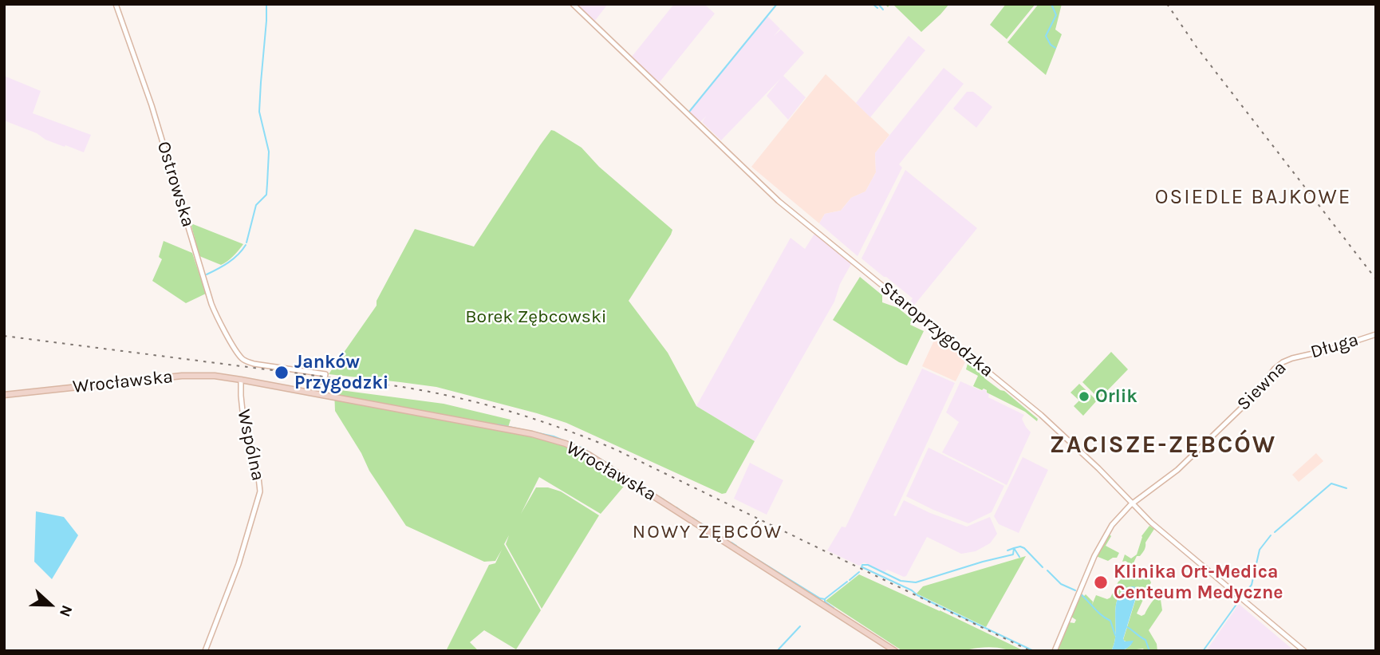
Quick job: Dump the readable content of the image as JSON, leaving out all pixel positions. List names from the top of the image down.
{
  "streets": {
    "main road": ["Wrocławska"],
    "street": [
      "Ostrowska",
      "Staroprzygodzka",
      "Długa",
      "Siewna",
      "Wspólna"
    ]
  },
  "crossings": [
    ["Ostrowska", "Wrocławska"],
    ["Staroprzygodzka", "Siewna"],
    ["Długa", "Siewna"],
    ["Wrocławska", "Wspólna"]
  ],
  "districts": ["OSIEDLE BAJKOWE", "ZACISZE-ZĘBCÓW", "NOWY ZĘBCÓW"],
  "parks": ["Borek Zębcowski"],
  "places": ["Janków Przygodzki", "Orlik", "Klinika Ort-Medica Centeum Medyczne"],
  "north": "right"
}
